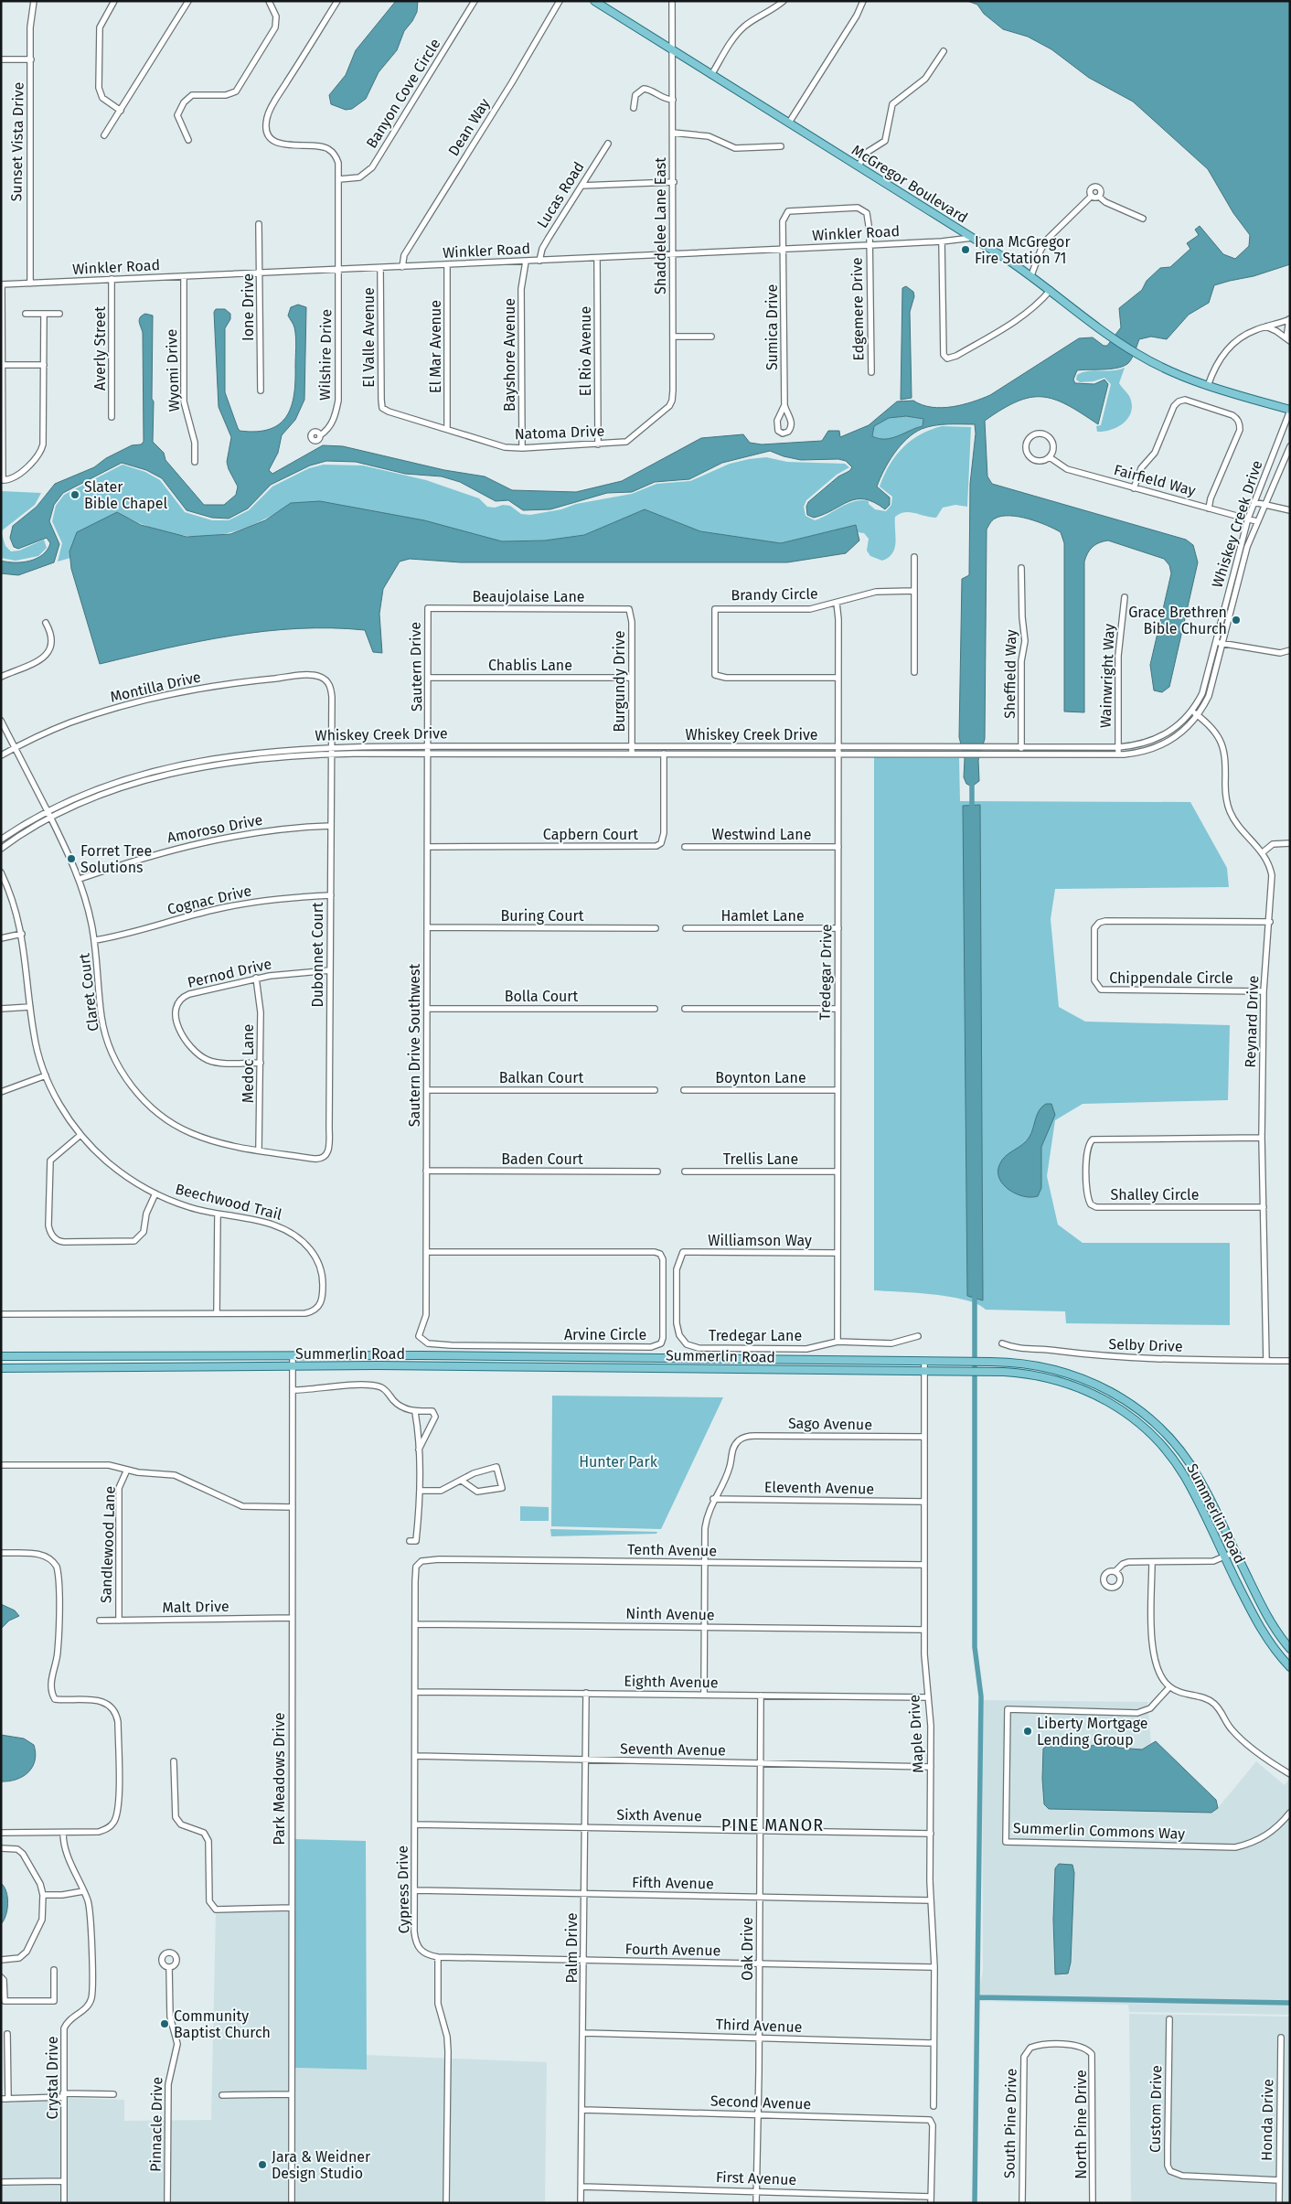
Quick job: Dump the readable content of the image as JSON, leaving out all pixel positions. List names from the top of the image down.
{
  "streets": {
    "main road": ["McGregor Boulevard", "Summerlin Road"],
    "street": [
      "Banyon Cove Circle",
      "Dean Way",
      "Sunset Vista Drive",
      "Lucas Road",
      "Shaddelee Lane East",
      "Winkler Road",
      "Ione Drive",
      "Edgemere Drive",
      "Sumica Drive",
      "El Valle Avenue",
      "El Mar Avenue",
      "Averly Street",
      "El Rio Avenue",
      "Wilshire Drive",
      "Bayshore Avenue",
      "Wyomi Drive",
      "Natoma Drive",
      "Fairfield Way",
      "Whiskey Creek Drive",
      "Brandy Circle",
      "Beaujolaise Lane",
      "Chablis Lane",
      "Sautern Drive",
      "Sheffield Way",
      "Wainwright Way",
      "Burgundy Drive",
      "Montilla Drive",
      "Amoroso Drive",
      "Capbern Court",
      "Westwind Lane",
      "Cognac Drive",
      "Buring Court",
      "Hamlet Lane",
      "Dubonnet Court",
      "Tredegar Drive",
      "Pernod Drive",
      "Chippendale Circle",
      "Claret Court",
      "Bolla Court",
      "Reynard Drive",
      "Sautern Drive Southwest",
      "Medoc Lane",
      "Balkan Court",
      "Boynton Lane",
      "Baden Court",
      "Trellis Lane",
      "Shalley Circle",
      "Beechwood Trail",
      "Williamson Way",
      "Arvine Circle",
      "Tredegar Lane",
      "Selby Drive",
      "Sago Avenue",
      "Eleventh Avenue",
      "Sandlewood Lane",
      "Tenth Avenue",
      "Malt Drive",
      "Ninth Avenue",
      "Eighth Avenue",
      "Maple Drive",
      "Seventh Avenue",
      "Park Meadows Drive",
      "Sixth Avenue",
      "Summerlin Commons Way",
      "Fifth Avenue",
      "Cypress Drive",
      "Palm Drive",
      "Oak Drive",
      "Fourth Avenue",
      "Third Avenue",
      "Crystal Drive",
      "Second Avenue",
      "Custom Drive",
      "Honda Drive",
      "South Pine Drive",
      "Pinnacle Drive",
      "North Pine Drive",
      "First Avenue"
    ]
  },
  "crossings": [
    ["Dean Way", "Winkler Road"],
    ["Sunset Vista Drive", "Winkler Road"],
    ["McGregor Boulevard", "Shaddelee Lane East"],
    ["McGregor Boulevard", "Winkler Road"],
    ["McGregor Boulevard", "Whiskey Creek Drive"],
    ["Lucas Road", "Winkler Road"],
    ["Shaddelee Lane East", "Winkler Road"],
    ["Shaddelee Lane East", "Natoma Drive"],
    ["Winkler Road", "Ione Drive"],
    ["Winkler Road", "Edgemere Drive"],
    ["Winkler Road", "Sumica Drive"],
    ["Winkler Road", "El Valle Avenue"],
    ["Winkler Road", "El Mar Avenue"],
    ["Winkler Road", "Averly Street"],
    ["Winkler Road", "El Rio Avenue"],
    ["Winkler Road", "Wilshire Drive"],
    ["Winkler Road", "Bayshore Avenue"],
    ["Winkler Road", "Wyomi Drive"],
    ["Edgemere Drive", "Sumica Drive"],
    ["El Valle Avenue", "Natoma Drive"],
    ["El Mar Avenue", "Natoma Drive"],
    ["El Rio Avenue", "Natoma Drive"],
    ["Bayshore Avenue", "Natoma Drive"],
    ["Fairfield Way", "Whiskey Creek Drive"],
    ["Whiskey Creek Drive", "Sautern Drive"],
    ["Whiskey Creek Drive", "Sheffield Way"],
    ["Whiskey Creek Drive", "Wainwright Way"],
    ["Whiskey Creek Drive", "Burgundy Drive"],
    ["Whiskey Creek Drive", "Capbern Court"],
    ["Whiskey Creek Drive", "Dubonnet Court"],
    ["Whiskey Creek Drive", "Tredegar Drive"],
    ["Whiskey Creek Drive", "Claret Court"],
    ["Whiskey Creek Drive", "Reynard Drive"],
    ["Whiskey Creek Drive", "Sautern Drive Southwest"],
    ["Brandy Circle", "Tredegar Drive"],
    ["Beaujolaise Lane", "Sautern Drive"],
    ["Beaujolaise Lane", "Burgundy Drive"],
    ["Chablis Lane", "Sautern Drive"],
    ["Chablis Lane", "Burgundy Drive"],
    ["Sautern Drive", "Sautern Drive Southwest"],
    ["Montilla Drive", "Dubonnet Court"],
    ["Montilla Drive", "Claret Court"],
    ["Amoroso Drive", "Dubonnet Court"],
    ["Amoroso Drive", "Claret Court"],
    ["Capbern Court", "Sautern Drive Southwest"],
    ["Westwind Lane", "Tredegar Drive"],
    ["Cognac Drive", "Dubonnet Court"],
    ["Cognac Drive", "Claret Court"],
    ["Buring Court", "Sautern Drive Southwest"],
    ["Hamlet Lane", "Tredegar Drive"],
    ["Dubonnet Court", "Pernod Drive"],
    ["Dubonnet Court", "Claret Court"],
    ["Tredegar Drive", "Boynton Lane"],
    ["Tredegar Drive", "Trellis Lane"],
    ["Tredegar Drive", "Williamson Way"],
    ["Tredegar Drive", "Tredegar Lane"],
    ["Pernod Drive", "Medoc Lane"],
    ["Chippendale Circle", "Reynard Drive"],
    ["Claret Court", "Medoc Lane"],
    ["Bolla Court", "Sautern Drive Southwest"],
    ["Reynard Drive", "Shalley Circle"],
    ["Reynard Drive", "Selby Drive"],
    ["Sautern Drive Southwest", "Balkan Court"],
    ["Sautern Drive Southwest", "Baden Court"],
    ["Sautern Drive Southwest", "Arvine Circle"],
    ["Williamson Way", "Tredegar Lane"],
    ["Summerlin Road", "Maple Drive"],
    ["Summerlin Road", "Park Meadows Drive"],
    ["Sago Avenue", "Eleventh Avenue"],
    ["Sago Avenue", "Maple Drive"],
    ["Eleventh Avenue", "Maple Drive"],
    ["Sandlewood Lane", "Malt Drive"],
    ["Tenth Avenue", "Maple Drive"],
    ["Tenth Avenue", "Cypress Drive"],
    ["Malt Drive", "Park Meadows Drive"],
    ["Ninth Avenue", "Maple Drive"],
    ["Ninth Avenue", "Cypress Drive"],
    ["Eighth Avenue", "Maple Drive"],
    ["Eighth Avenue", "Cypress Drive"],
    ["Eighth Avenue", "Palm Drive"],
    ["Eighth Avenue", "Oak Drive"],
    ["Maple Drive", "Seventh Avenue"],
    ["Maple Drive", "Sixth Avenue"],
    ["Maple Drive", "Fifth Avenue"],
    ["Maple Drive", "Fourth Avenue"],
    ["Maple Drive", "Third Avenue"],
    ["Seventh Avenue", "Cypress Drive"],
    ["Seventh Avenue", "Palm Drive"],
    ["Seventh Avenue", "Oak Drive"],
    ["Sixth Avenue", "Cypress Drive"],
    ["Sixth Avenue", "Palm Drive"],
    ["Sixth Avenue", "Oak Drive"],
    ["Fifth Avenue", "Cypress Drive"],
    ["Fifth Avenue", "Palm Drive"],
    ["Fifth Avenue", "Oak Drive"],
    ["Cypress Drive", "Fourth Avenue"],
    ["Palm Drive", "Fourth Avenue"],
    ["Palm Drive", "Third Avenue"],
    ["Palm Drive", "Second Avenue"],
    ["Palm Drive", "First Avenue"],
    ["Oak Drive", "Fourth Avenue"],
    ["Oak Drive", "Third Avenue"],
    ["Oak Drive", "Second Avenue"],
    ["Oak Drive", "First Avenue"],
    ["Second Avenue", "First Avenue"],
    ["Custom Drive", "Honda Drive"],
    ["South Pine Drive", "North Pine Drive"]
  ],
  "districts": ["PINE MANOR"],
  "parks": ["Hunter Park"],
  "places": [
    "Iona McGregor Fire Station 71",
    "Slater Bible Chapel",
    "Grace Brethren Bible Church",
    "Forret Tree Solutions",
    "Liberty Mortgage Lending Group",
    "Community Baptist Church",
    "Jara & Weidner Design Studio"
  ]
}
